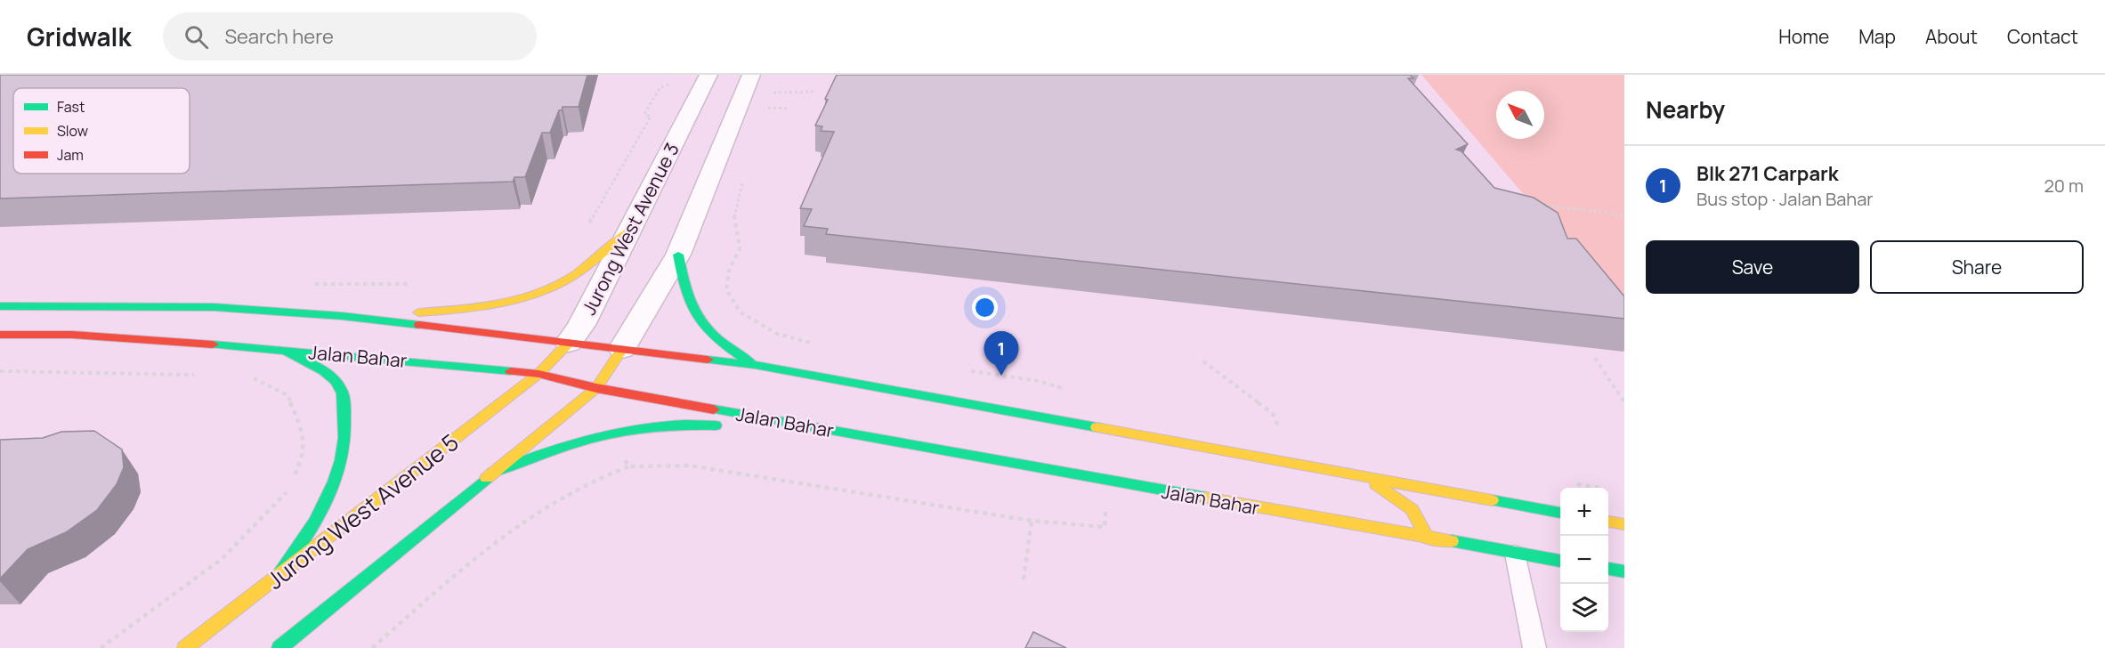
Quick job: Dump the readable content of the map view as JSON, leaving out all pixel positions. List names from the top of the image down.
{
  "streets": {
    "main road": ["Jurong West Avenue 3", "Jalan Bahar", "Jurong West Avenue 5"]
  },
  "crossings": [
    ["Jurong West Avenue 3", "Jalan Bahar"],
    ["Jurong West Avenue 3", "Jurong West Avenue 5"],
    ["Jalan Bahar", "Jurong West Avenue 5"]
  ],
  "legend": ["Fast", "Slow", "Jam"],
  "north": "top left",
  "page": {
    "header": "Gridwalk",
    "search": "Search here",
    "nav": [
      "Home",
      "Map",
      "About",
      "Contact"
    ],
    "heading": "Nearby",
    "list": [
      {
        "mark": "1",
        "name": "Blk 271 Carpark",
        "note": "Bus stop · Jalan Bahar",
        "value": "20 m"
      }
    ],
    "buttons": ["Save", "Share"],
    "pins": "1",
    "map_buttons": ["+", "−"]
  }
}
